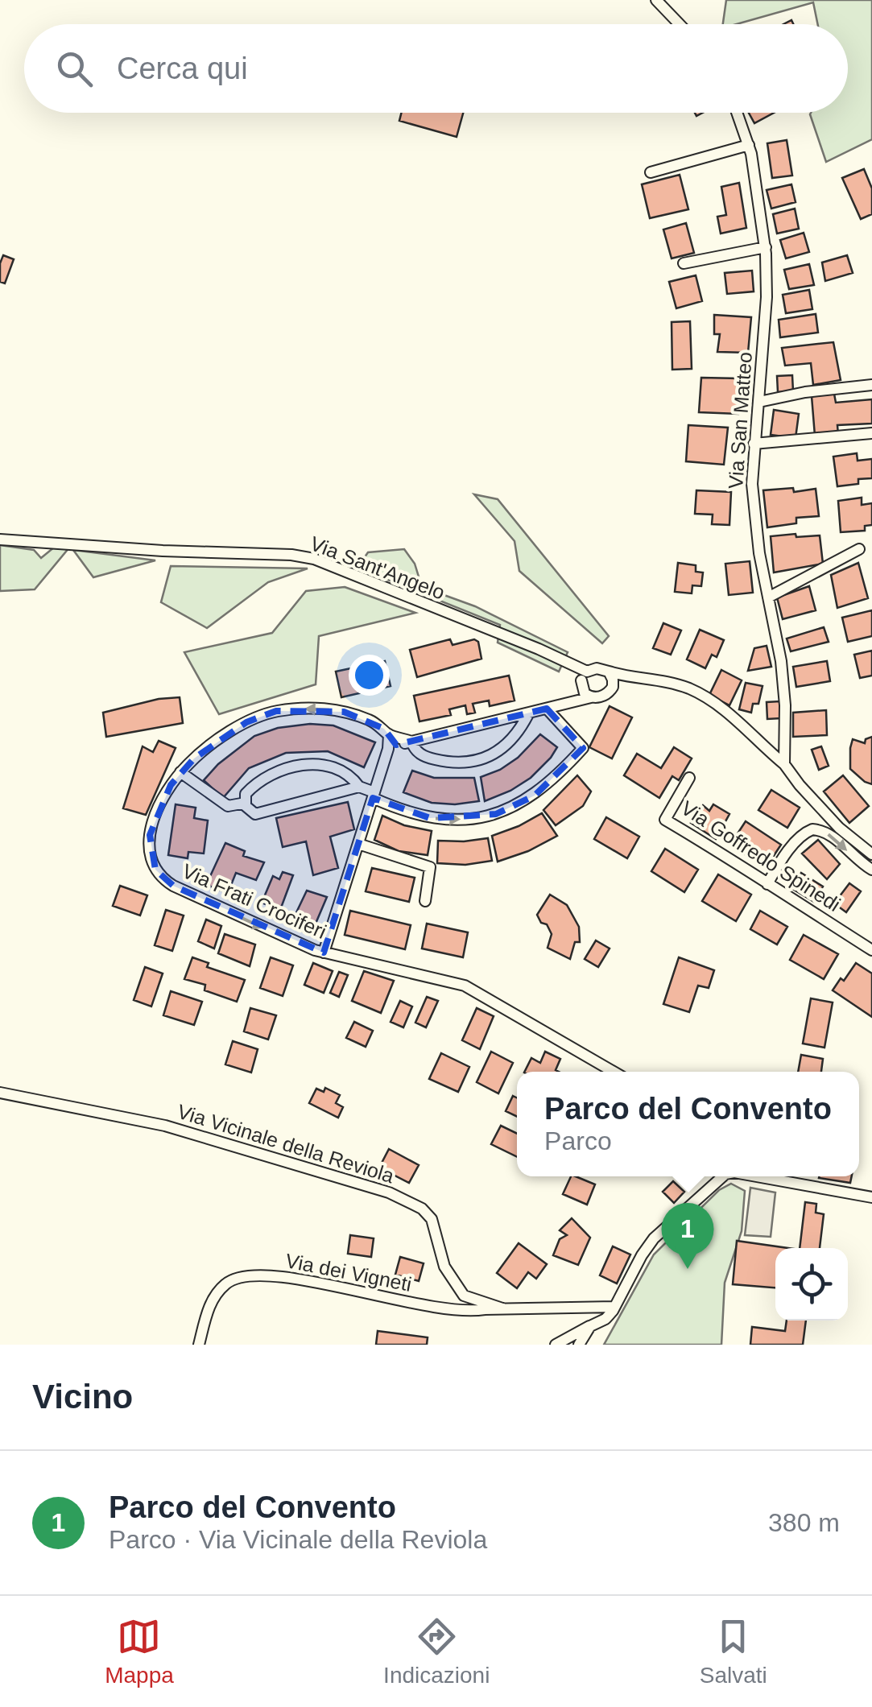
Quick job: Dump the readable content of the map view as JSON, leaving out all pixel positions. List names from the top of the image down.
{
  "streets": {
    "street": [
      "Via San Matteo",
      "Via Sant'Angelo",
      "Via Goffredo Spinedi",
      "Via Frati Crociferi",
      "Via Vicinale della Reviola",
      "Via dei Vigneti"
    ]
  },
  "crossings": [
    ["Via San Matteo", "Via Sant'Angelo"],
    ["Via Vicinale della Reviola", "Via dei Vigneti"]
  ],
  "page": {
    "search": "Cerca qui",
    "popup": ["Parco del Convento", "Parco"],
    "pins": "1",
    "heading": "Vicino",
    "list": [
      {
        "mark": "1",
        "name": "Parco del Convento",
        "note": "Parco · Via Vicinale della Reviola",
        "value": "380 m"
      }
    ],
    "nav": ["Mappa", "Indicazioni", "Salvati"]
  }
}
